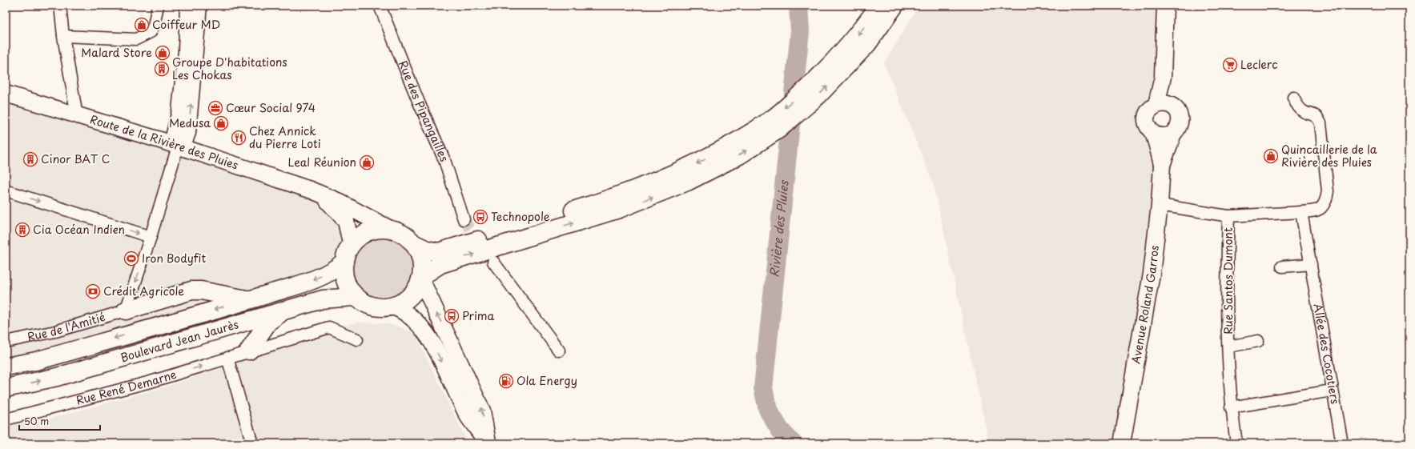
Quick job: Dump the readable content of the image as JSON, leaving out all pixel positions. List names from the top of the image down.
{
  "streets": {
    "main road": ["Route de la Rivière des Pluies", "Avenue Roland Garros", "Boulevard Jean Jaurès"],
    "street": [
      "Rue des Pipangailles",
      "Rue Santos Dumont",
      "Rue de l'Amitié",
      "Allée des Cocotiers",
      "Rue René Demarne"
    ]
  },
  "one_way": ["Rue René Demarne"],
  "water": ["Rivière des Pluies"],
  "places": {
    "shop": [
      "Coiffeur MD",
      "Malard Store",
      "Medusa",
      "Quincaillerie de la Rivière des Pluies",
      "Leal Réunion"
    ],
    "supermarket": ["Leclerc"],
    "building": ["Groupe D'habitations Les Chokas", "Cinor BAT C", "Cia Océan Indien"],
    "office": ["Cœur Social 974"],
    "restaurant": ["Chez Annick du Pierre Loti"],
    "bus stop": ["Technopole", "Prima"],
    "sports": ["Iron Bodyfit"],
    "bank": ["Crédit Agricole"],
    "fuel station": ["Ola Energy"]
  },
  "scale_bar": "50 m"
}
